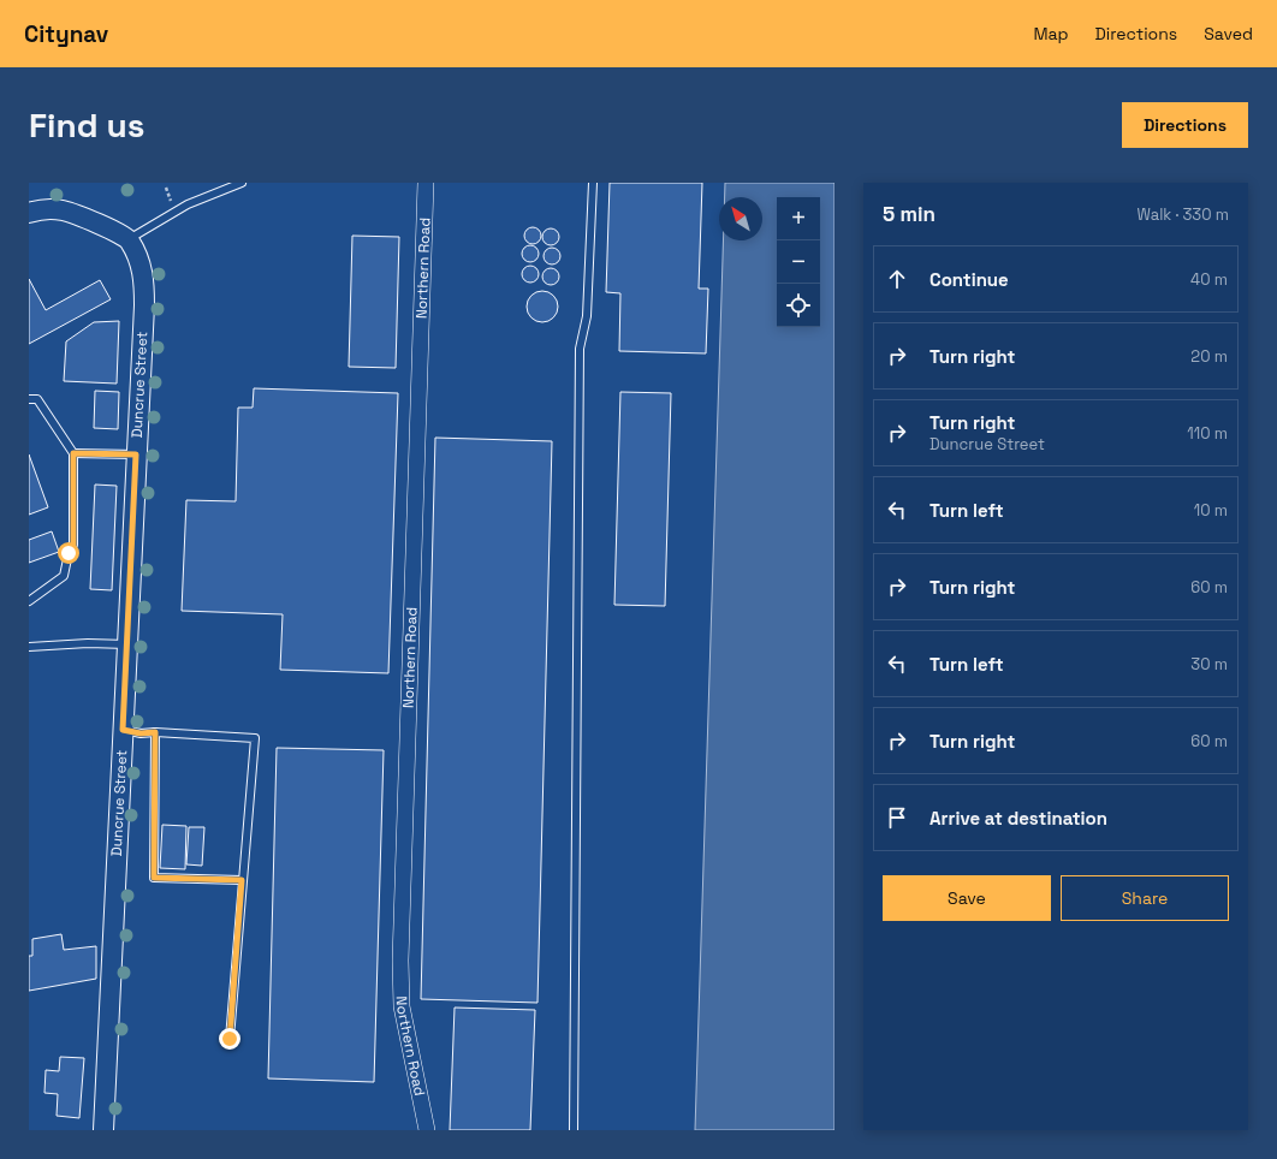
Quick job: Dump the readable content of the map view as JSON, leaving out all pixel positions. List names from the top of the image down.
{
  "streets": {
    "street": ["Northern Road", "Duncrue Street"]
  },
  "north": "top left",
  "page": {
    "header": "Citynav",
    "nav": ["Map", "Directions", "Saved"],
    "buttons": [
      "Directions",
      ["Save", "Share"]
    ],
    "title": "Find us",
    "heading": ["5 min", "Walk · 330 m"],
    "map_buttons": ["+", "−"],
    "list": [
      ["Continue", "40 m"],
      ["Turn right", "20 m"],
      ["Turn right", "Duncrue Street", "110 m"],
      ["Turn left", "10 m"],
      ["Turn right", "60 m"],
      ["Turn left", "30 m"],
      ["Turn right", "60 m"],
      "Arrive at destination"
    ]
  }
}
